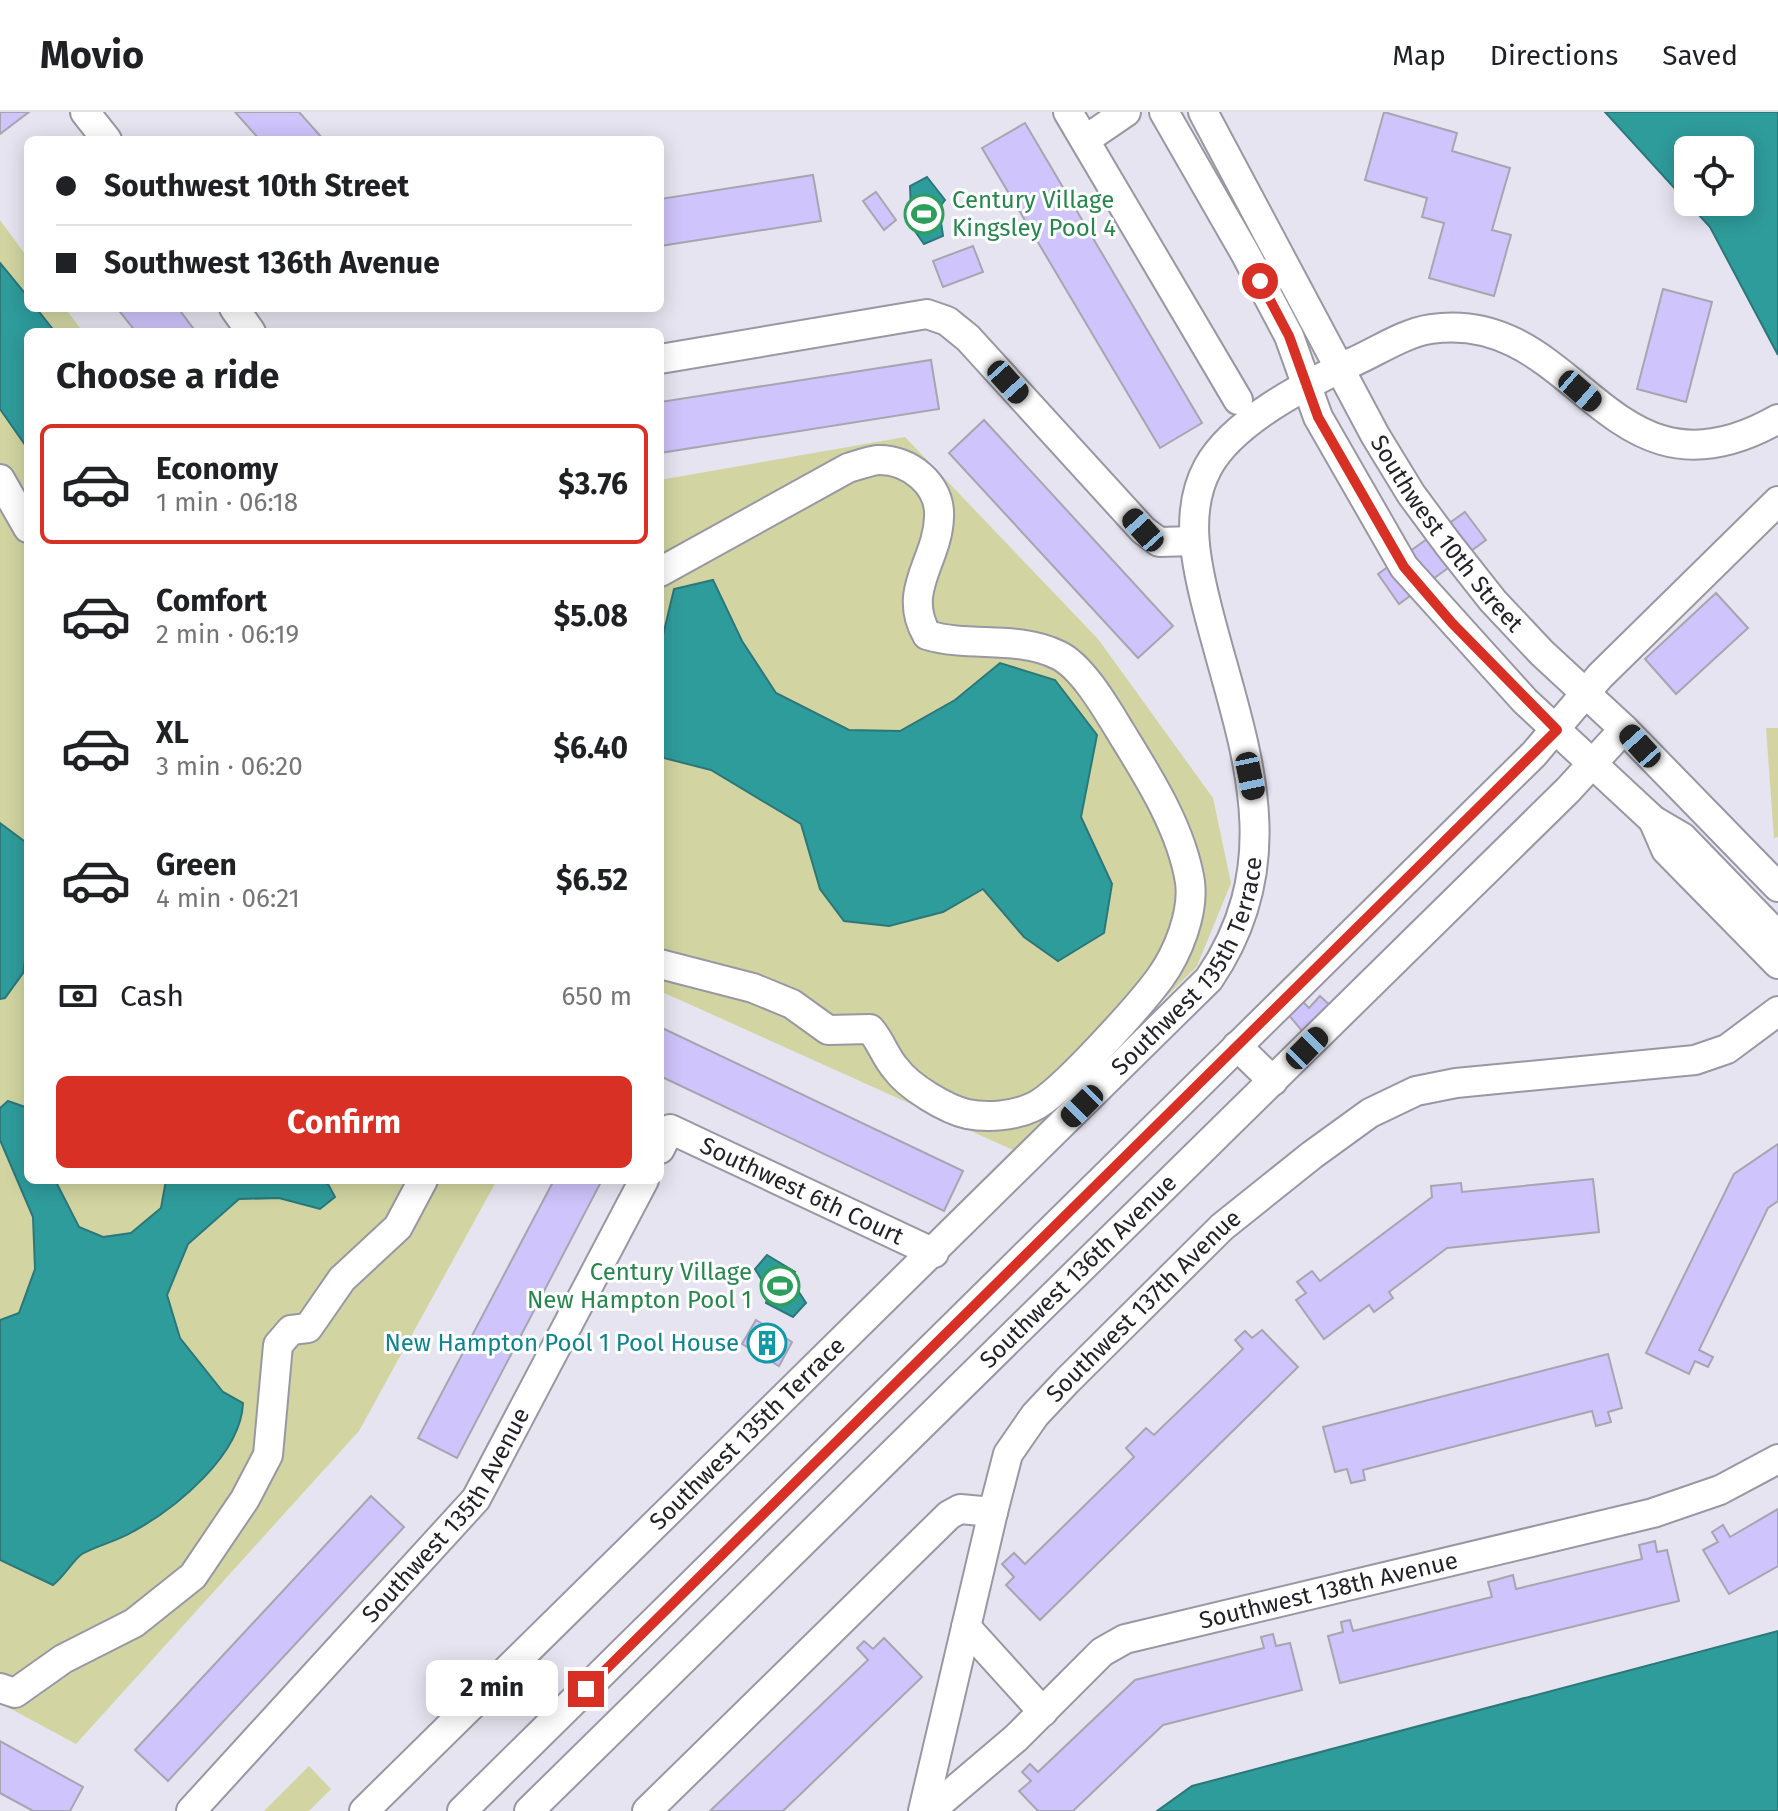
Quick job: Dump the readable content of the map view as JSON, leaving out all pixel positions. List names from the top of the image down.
{
  "streets": {
    "street": [
      "Southwest 10th Street",
      "Southwest 135th Terrace",
      "Southwest 6th Court",
      "Southwest 136th Avenue",
      "Southwest 137th Avenue",
      "Southwest 135th Avenue",
      "Southwest 138th Avenue"
    ]
  },
  "crossings": [
    ["Southwest 10th Street", "Southwest 135th Terrace"],
    ["Southwest 10th Street", "Southwest 136th Avenue"],
    ["Southwest 135th Terrace", "Southwest 6th Court"]
  ],
  "places": {
    "sports": ["Century Village Kingsley Pool 4", "Century Village New Hampton Pool 1"],
    "building": ["New Hampton Pool 1 Pool House"]
  },
  "page": {
    "header": "Movio",
    "nav": ["Map", "Directions", "Saved"],
    "banner": ["Southwest 10th Street", "Southwest 136th Avenue"],
    "heading": "Choose a ride",
    "list": [
      {
        "name": "Economy",
        "note": "1 min · 06:18",
        "value": "$3.76"
      },
      {
        "name": "Comfort",
        "note": "2 min · 06:19",
        "value": "$5.08"
      },
      {
        "name": "XL",
        "note": "3 min · 06:20",
        "value": "$6.40"
      },
      {
        "name": "Green",
        "note": "4 min · 06:21",
        "value": "$6.52"
      }
    ],
    "pay": ["Cash", "650 m"],
    "buttons": "Confirm",
    "bubble": "2 min"
  }
}
